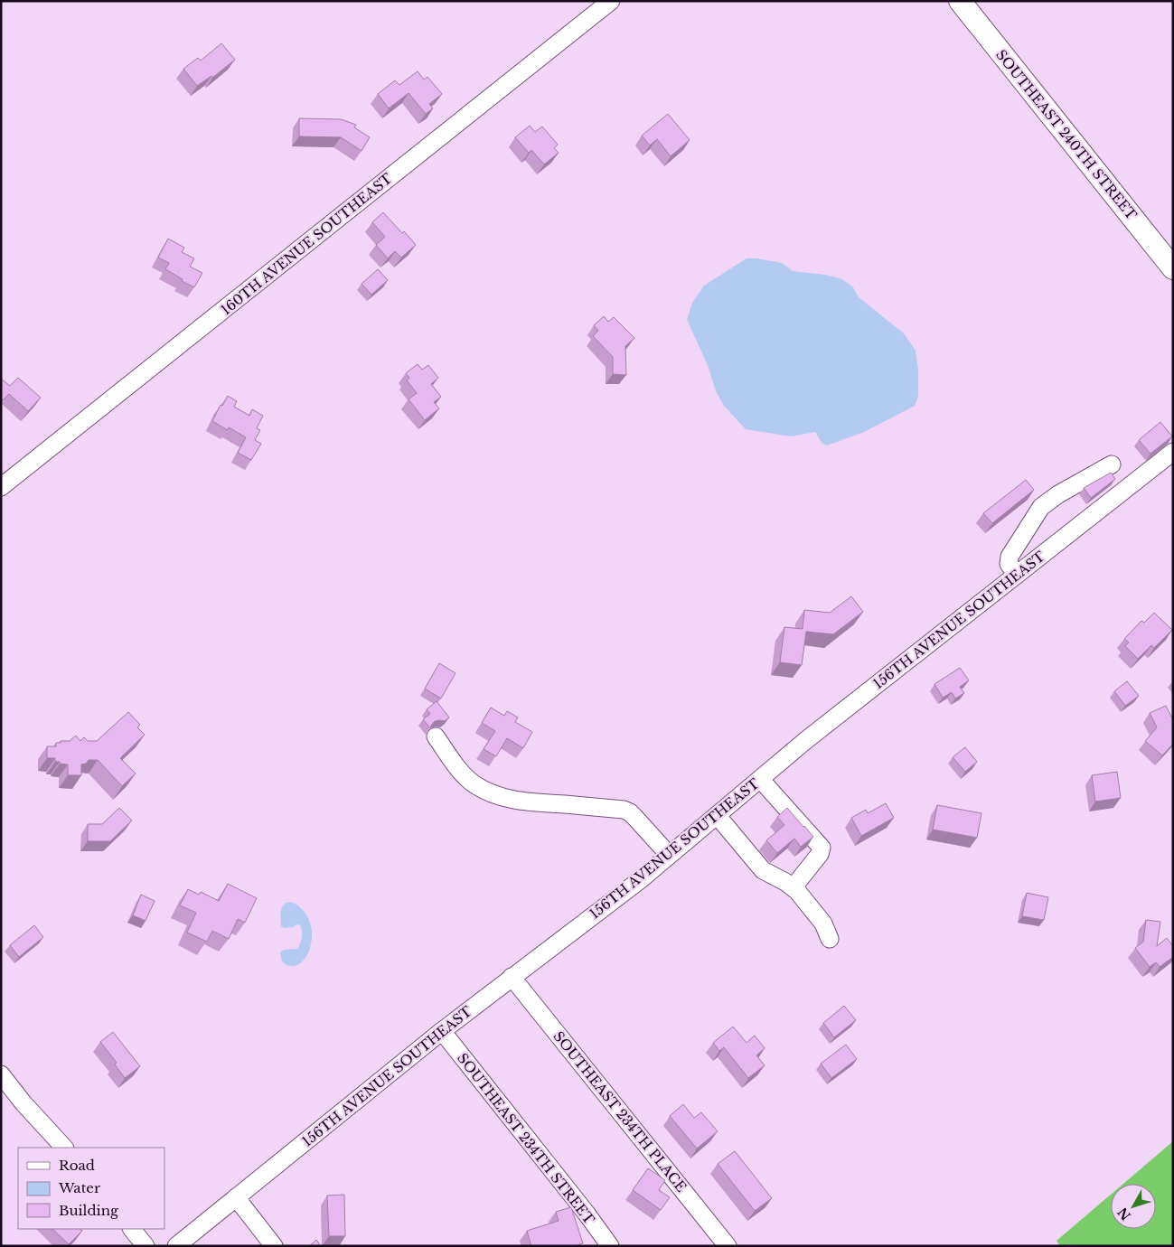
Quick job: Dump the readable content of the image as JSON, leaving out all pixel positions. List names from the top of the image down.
{
  "streets": {
    "main road": ["SOUTHEAST 240TH STREET"],
    "street": [
      "160TH AVENUE SOUTHEAST",
      "156TH AVENUE SOUTHEAST",
      "SOUTHEAST 234TH PLACE",
      "SOUTHEAST 234TH STREET"
    ]
  },
  "crossings": [
    ["156TH AVENUE SOUTHEAST", "SOUTHEAST 234TH PLACE"],
    ["156TH AVENUE SOUTHEAST", "SOUTHEAST 234TH STREET"]
  ],
  "legend": ["Road", "Water", "Building"],
  "north": "bottom left"
}
